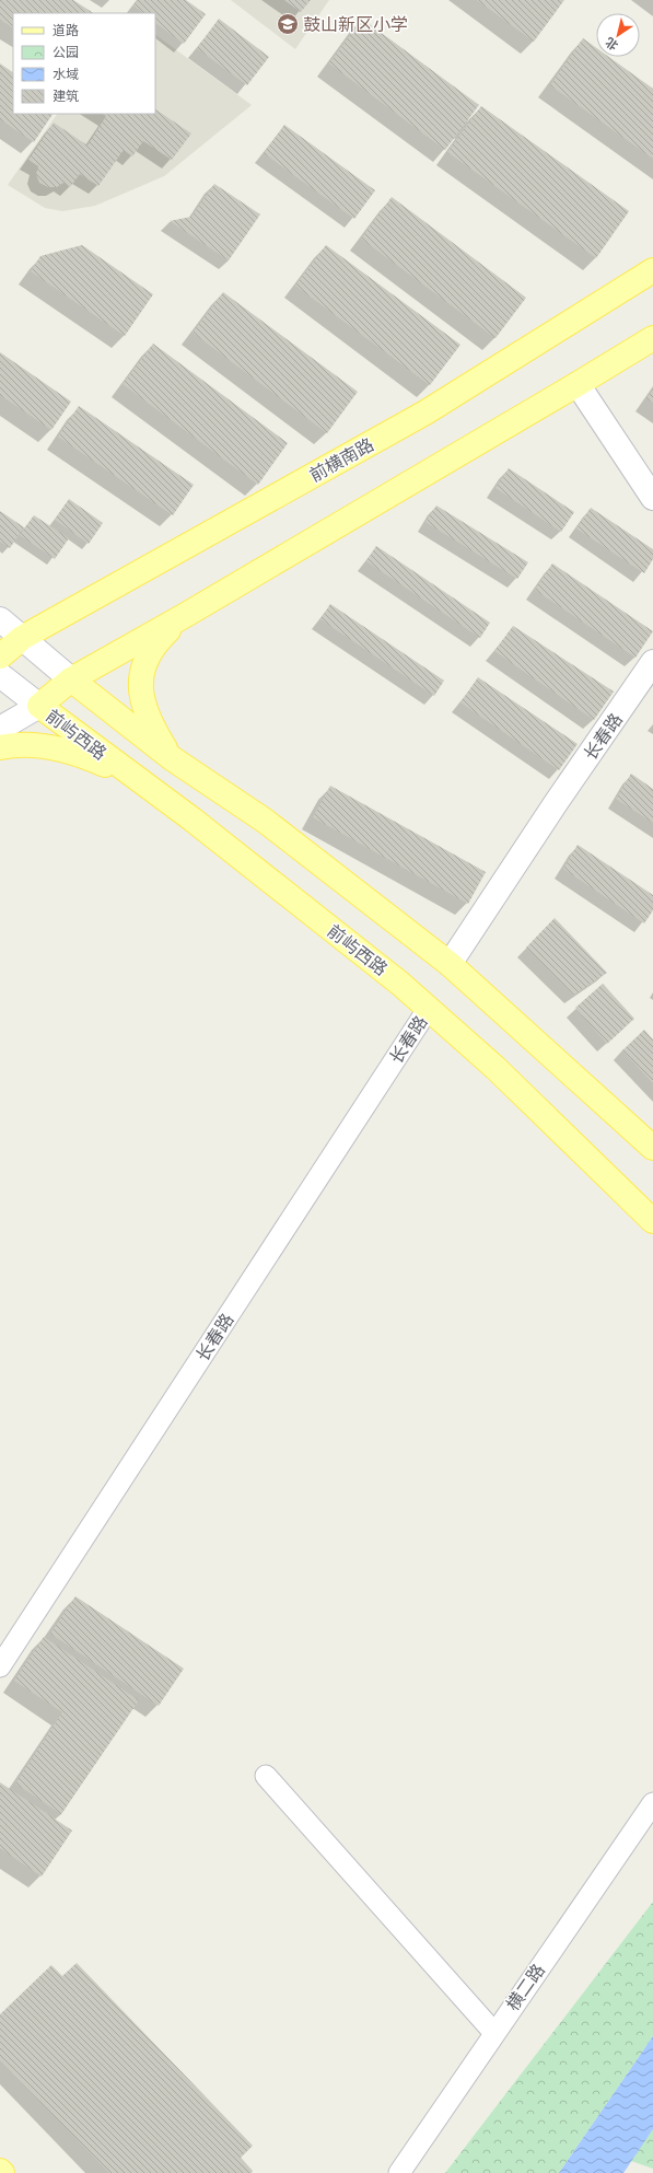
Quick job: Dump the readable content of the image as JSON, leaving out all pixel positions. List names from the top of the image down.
{
  "streets": {
    "main road": ["前横南路", "前屿西路"],
    "street": ["长春路", "横二路"]
  },
  "crossings": [
    ["前屿西路", "长春路"]
  ],
  "places": {
    "school or university": ["鼓山新区小学"]
  },
  "legend": [
    "道路",
    "公园",
    "水域",
    "建筑"
  ],
  "north": "bottom left"
}
